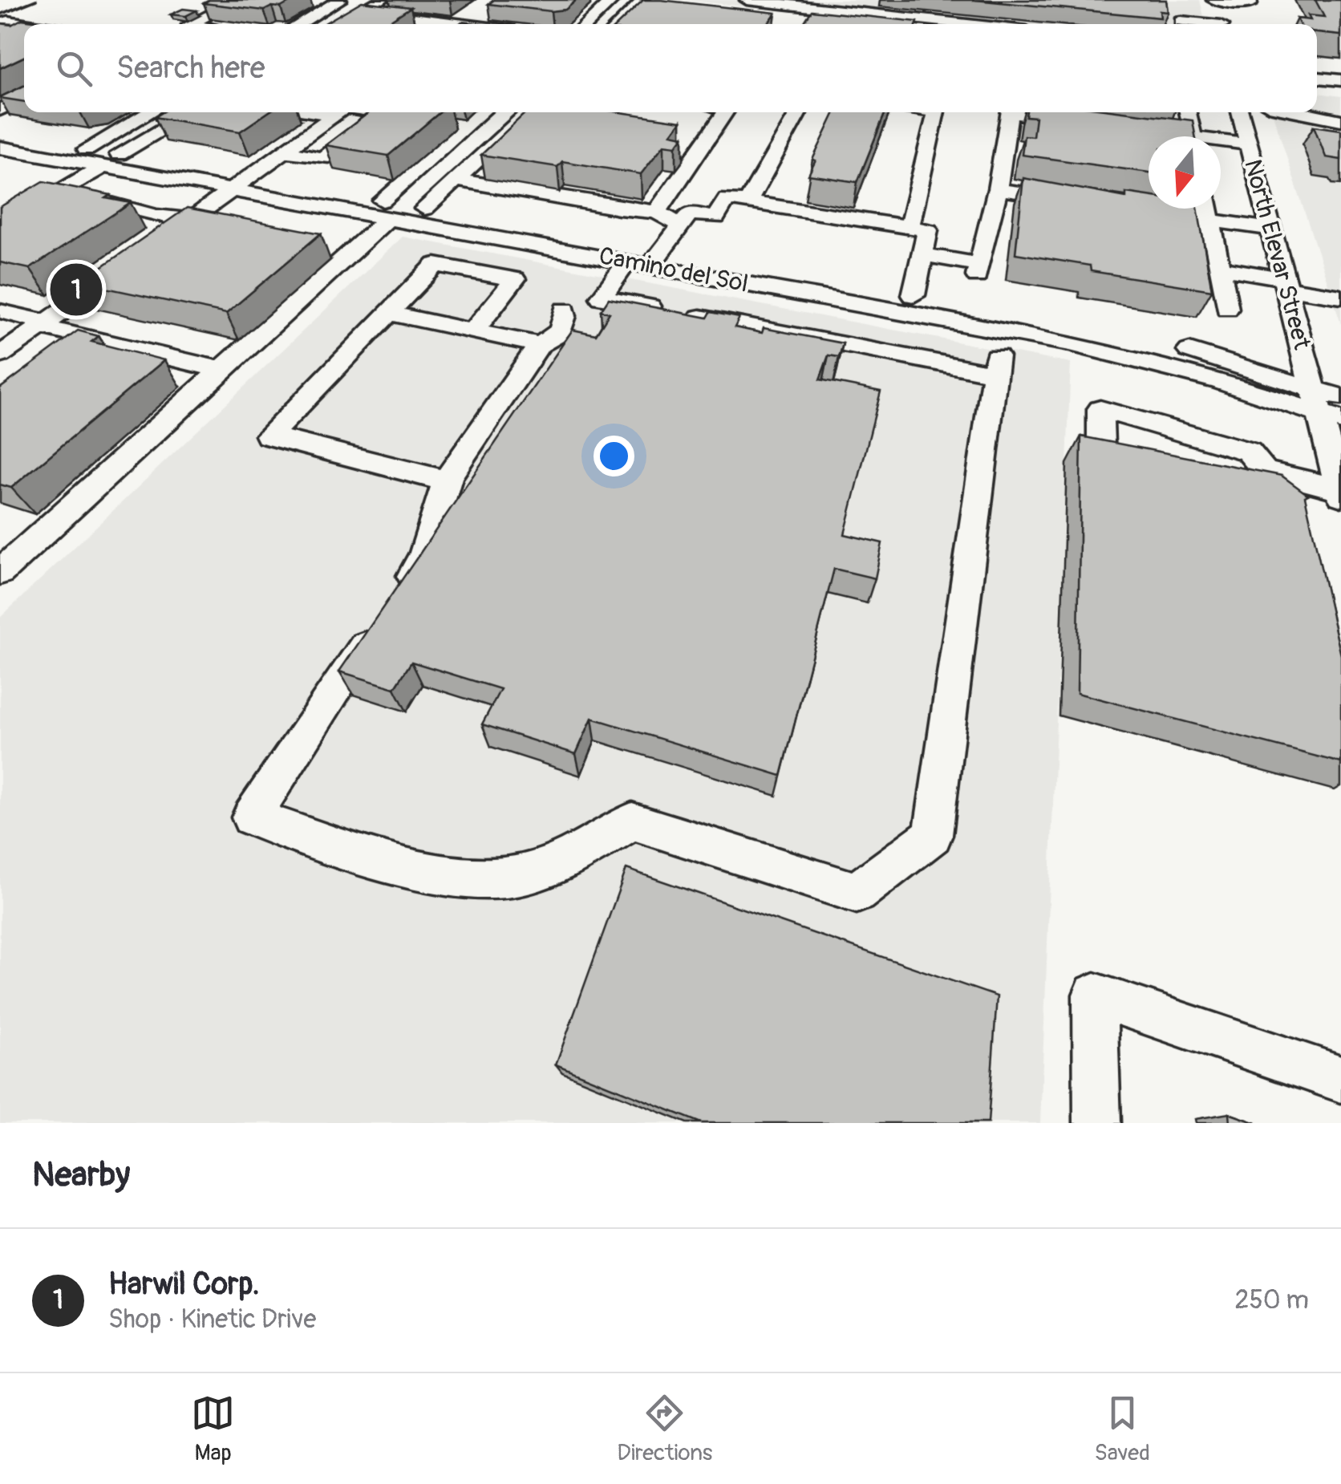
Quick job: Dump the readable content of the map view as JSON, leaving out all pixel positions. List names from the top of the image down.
{
  "streets": {
    "street": ["North Elevar Street", "Camino del Sol"]
  },
  "crossings": [
    ["North Elevar Street", "Camino del Sol"]
  ],
  "north": "bottom",
  "page": {
    "search": "Search here",
    "pins": "1",
    "heading": "Nearby",
    "list": [
      {
        "mark": "1",
        "name": "Harwil Corp.",
        "note": "Shop · Kinetic Drive",
        "value": "250 m"
      }
    ],
    "nav": ["Map", "Directions", "Saved"]
  }
}
